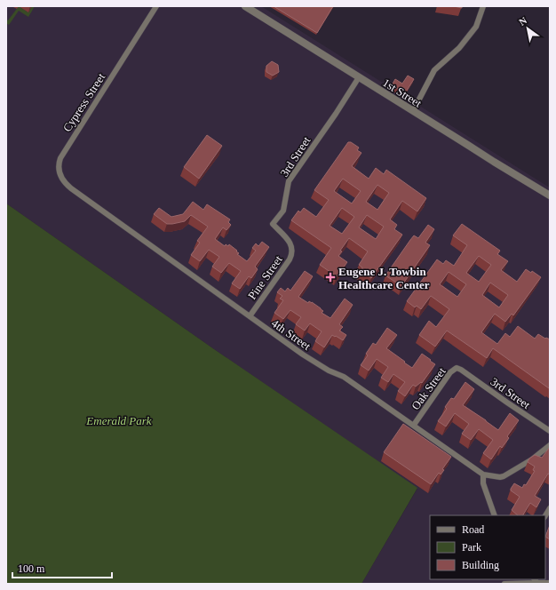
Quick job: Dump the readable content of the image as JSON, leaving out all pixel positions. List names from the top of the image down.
{
  "streets": {
    "street": [
      "1st Street",
      "Cypress Street",
      "3rd Street",
      "Pine Street",
      "4th Street",
      "Oak Street"
    ]
  },
  "crossings": [
    ["1st Street", "3rd Street"],
    ["Cypress Street", "4th Street"],
    ["3rd Street", "Pine Street"],
    ["3rd Street", "Oak Street"],
    ["Pine Street", "4th Street"],
    ["4th Street", "Oak Street"]
  ],
  "parks": ["Emerald Park"],
  "places": {
    "health": ["Eugene J. Towbin Healthcare Center"]
  },
  "legend": ["Road", "Park", "Building"],
  "scale_bar": "100 m",
  "north": "top left"
}
